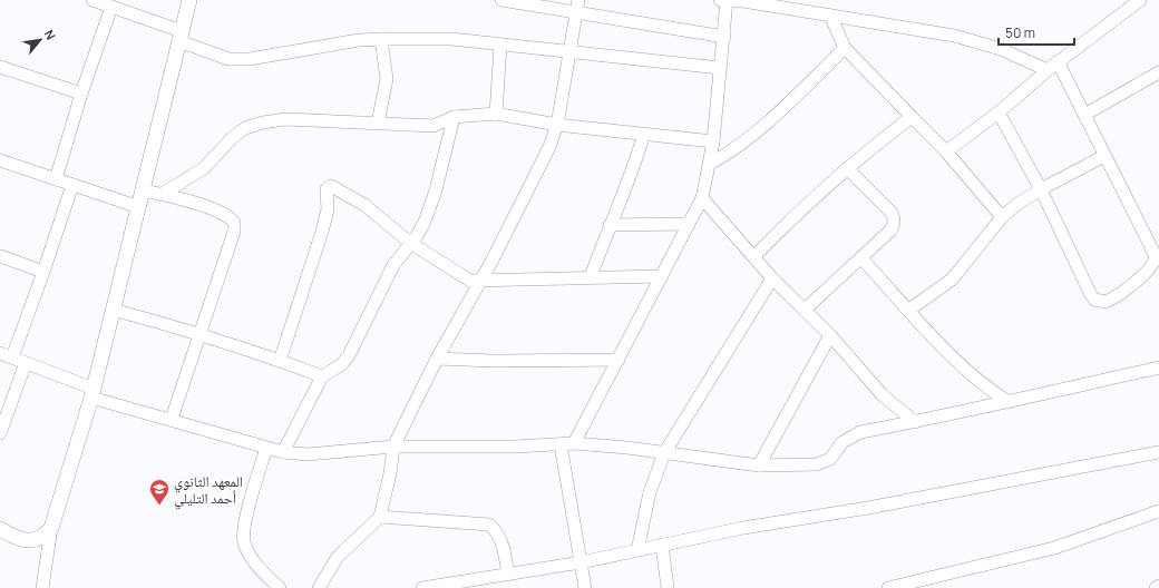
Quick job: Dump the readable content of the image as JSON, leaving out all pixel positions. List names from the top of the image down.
{
  "places": {
    "school or university": ["المعهد الثانوي أحمد التليلي"]
  },
  "scale_bar": "50 m",
  "north": "top right"
}
